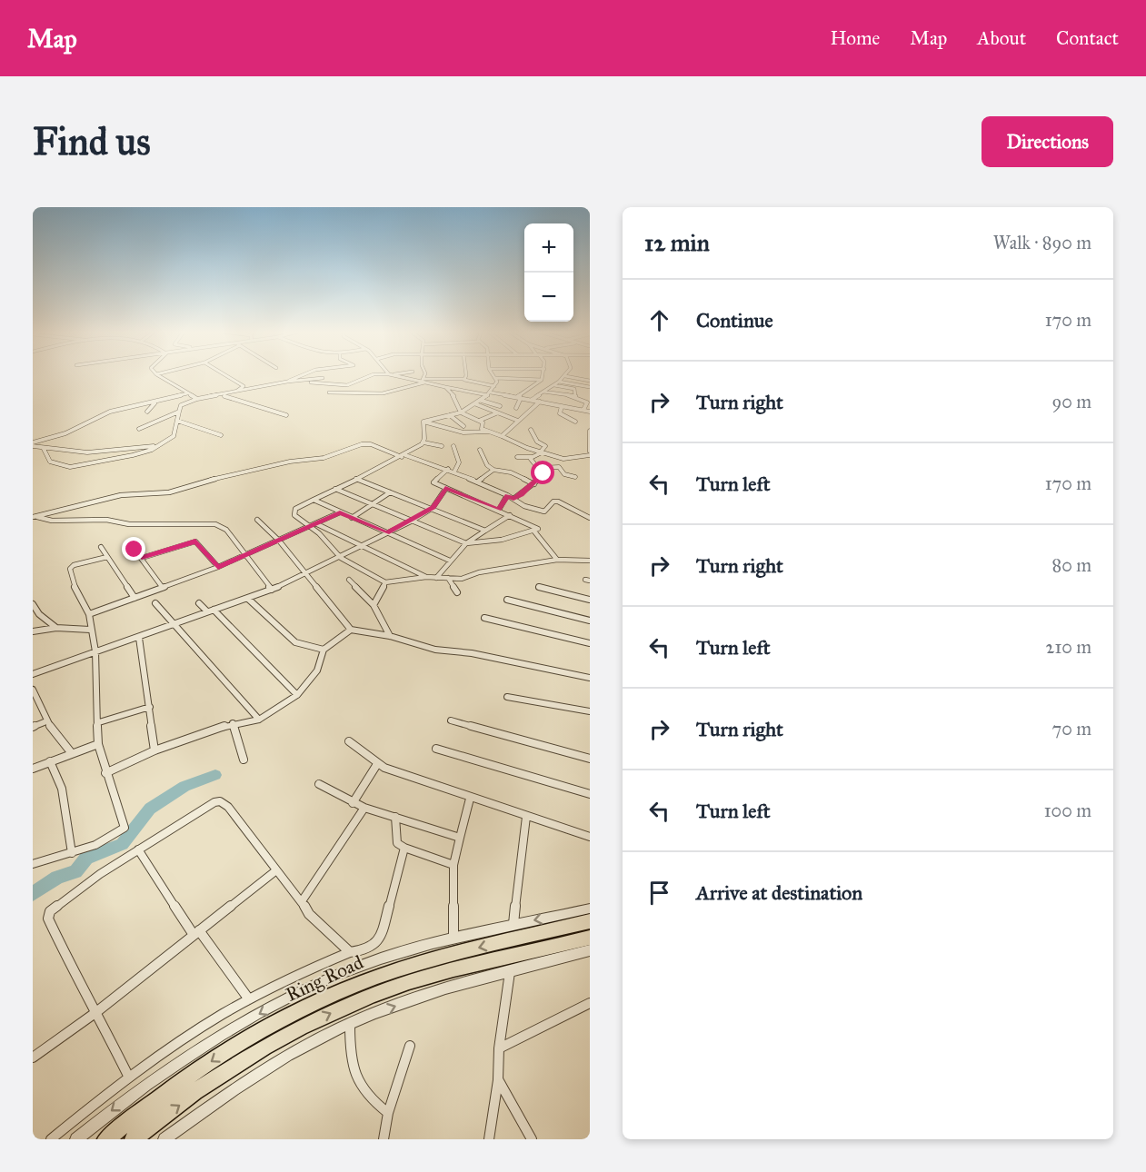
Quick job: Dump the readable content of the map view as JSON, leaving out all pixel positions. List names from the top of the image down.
{
  "streets": {
    "highway": ["Ring Road"]
  },
  "page": {
    "header": "Map",
    "nav": [
      "Home",
      "Map",
      "About",
      "Contact"
    ],
    "buttons": "Directions",
    "title": "Find us",
    "heading": ["12 min", "Walk · 890 m"],
    "map_buttons": ["+", "−"],
    "list": [
      ["Continue", "170 m"],
      ["Turn right", "90 m"],
      ["Turn left", "170 m"],
      ["Turn right", "80 m"],
      ["Turn left", "210 m"],
      ["Turn right", "70 m"],
      ["Turn left", "100 m"],
      "Arrive at destination"
    ]
  }
}
